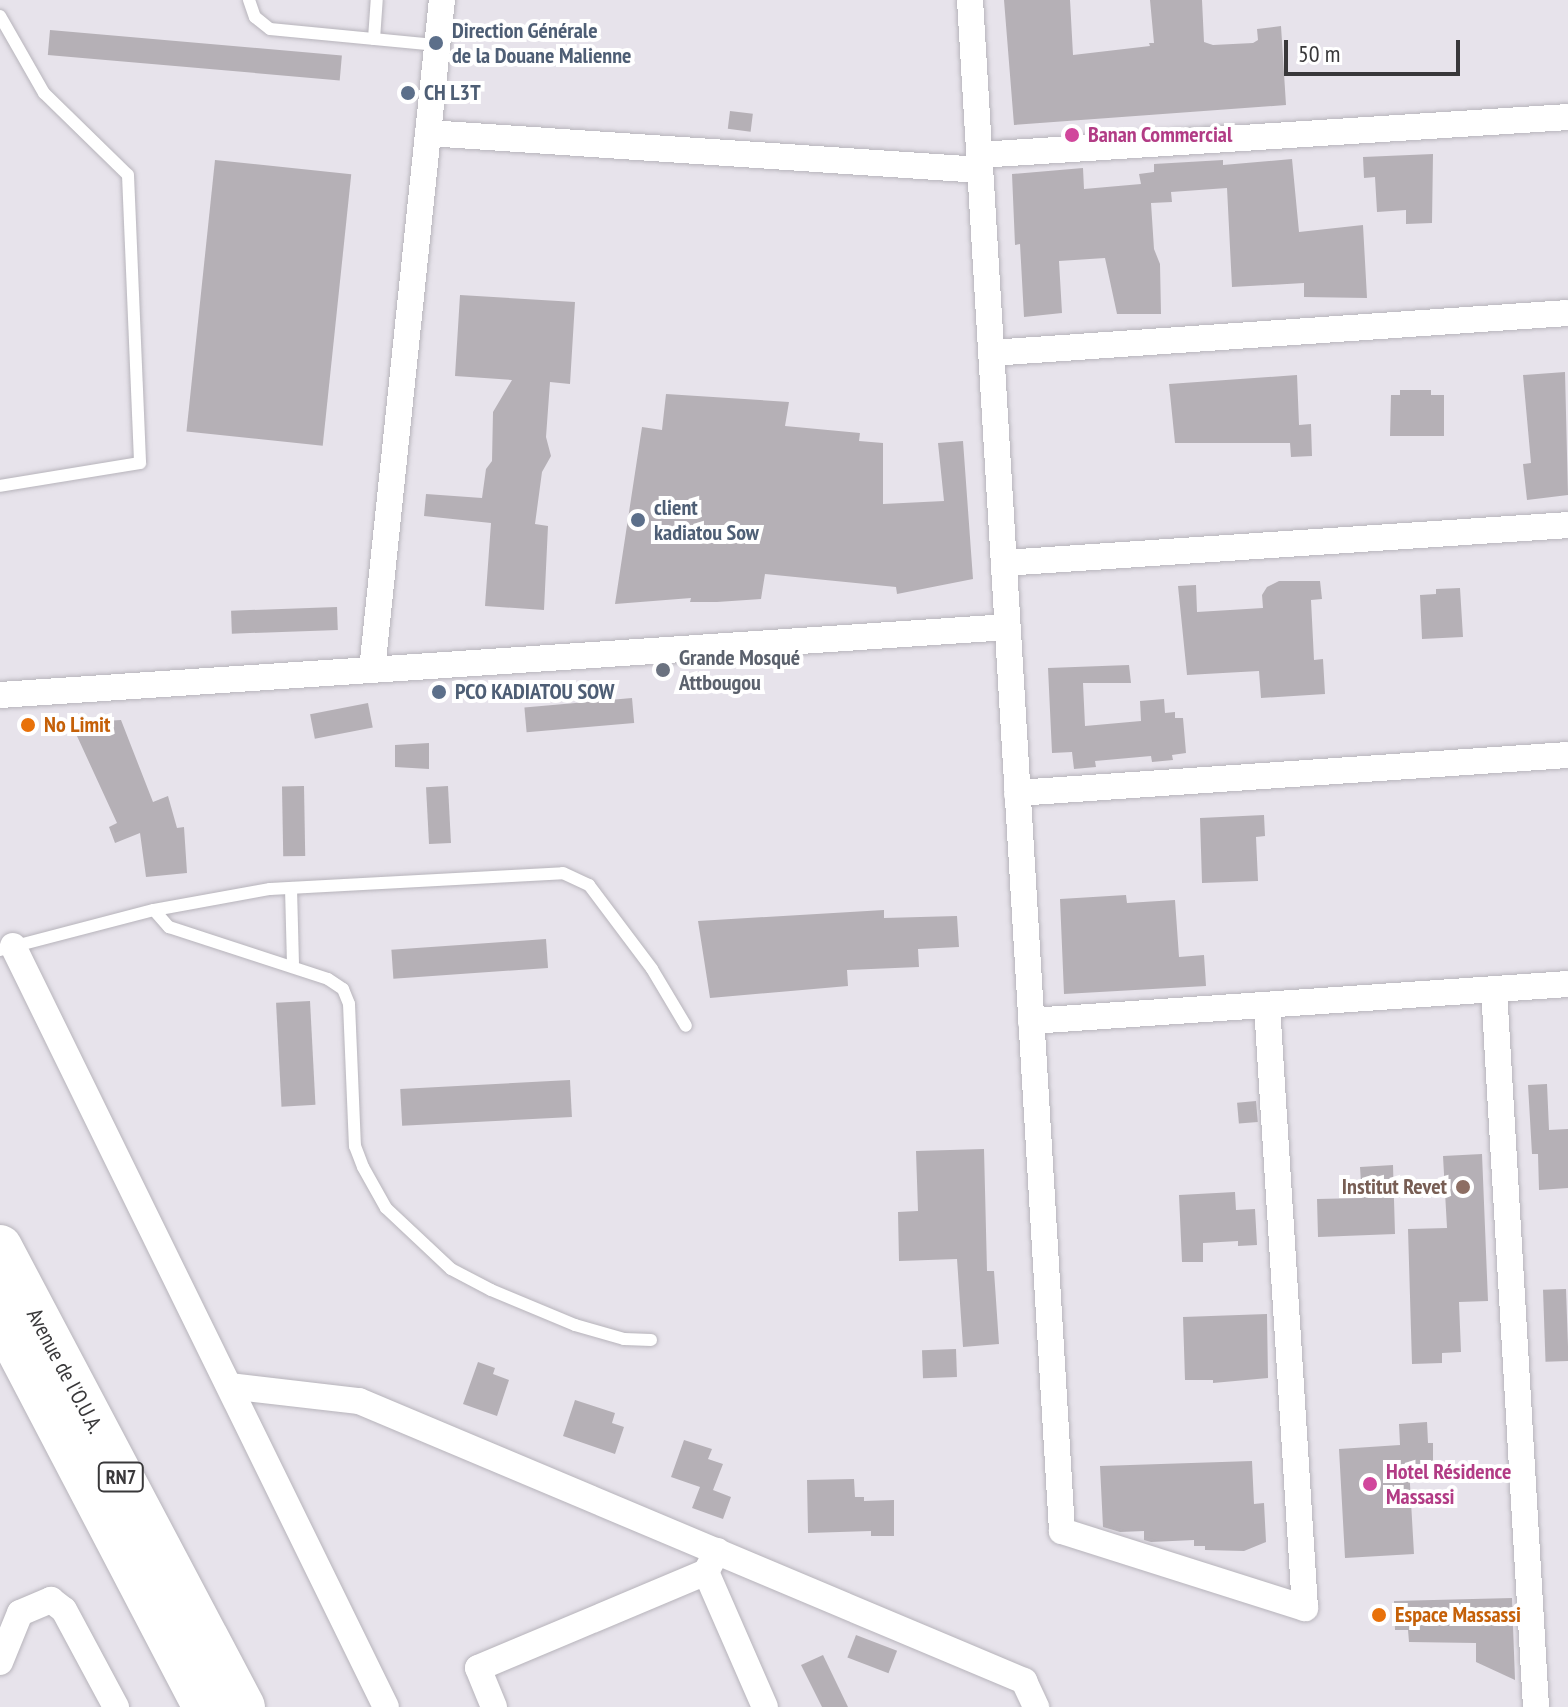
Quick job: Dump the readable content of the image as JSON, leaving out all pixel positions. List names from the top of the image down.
{
  "streets": {
    "highway": ["Avenue de l'O.U.A.", "RN7"]
  },
  "places": [
    "Direction Générale de la Douane Malienne",
    "CH L3T",
    "Banan Commercial",
    "client kadiatou Sow",
    "Grande Mosqué Attbougou",
    "PCO KADIATOU SOW",
    "No Limit",
    "Institut Revet",
    "Hotel Résidence Massassi",
    "Espace Massassi"
  ],
  "scale_bar": "50 m"
}
